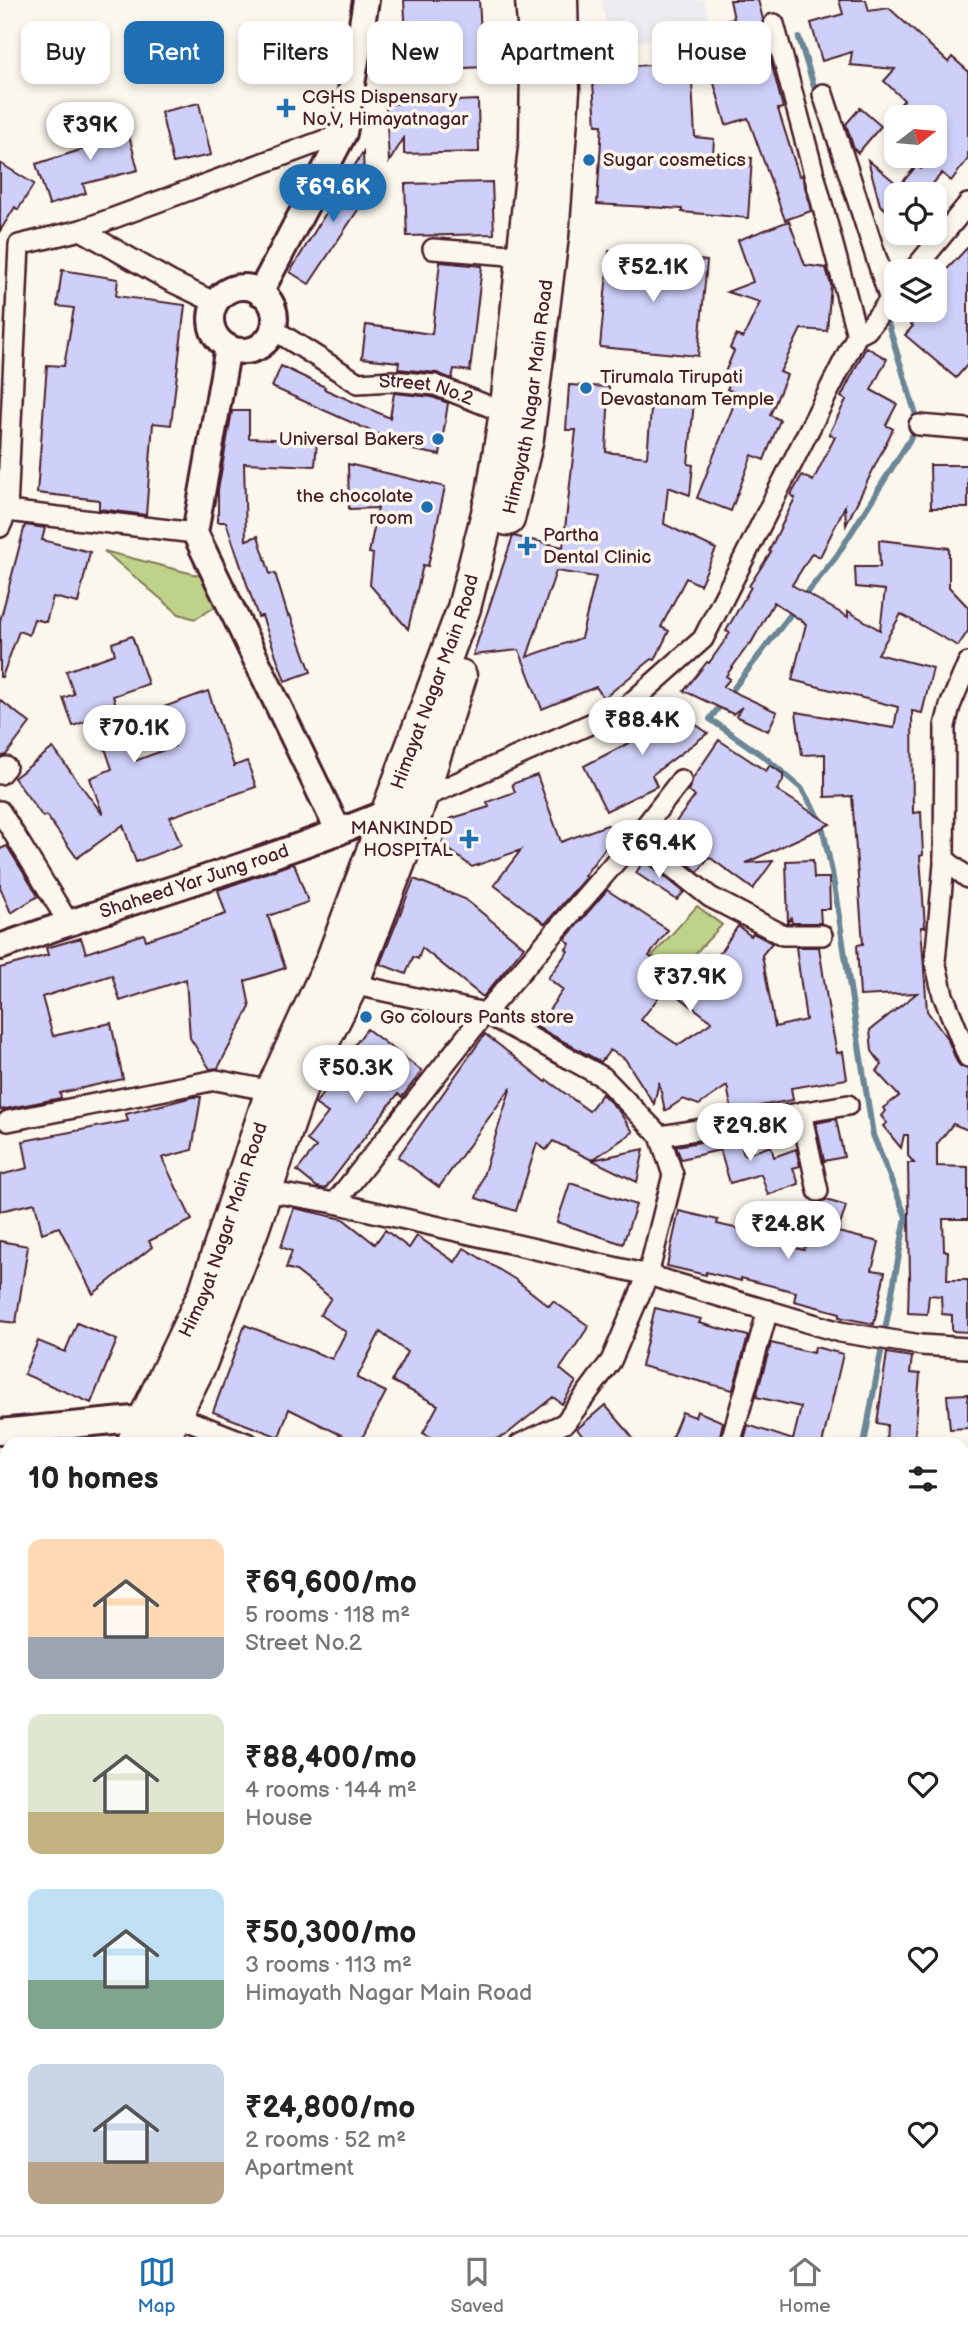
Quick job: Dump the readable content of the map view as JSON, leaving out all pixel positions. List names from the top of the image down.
{
  "streets": {
    "main road": ["Himayath Nagar Main Road", "Himayat Nagar Main Road"],
    "street": ["Street No.2", "Shaheed Yar Jung road"]
  },
  "crossings": [
    ["Street No.2", "Himayat Nagar Main Road"],
    ["Himayath Nagar Main Road", "Himayat Nagar Main Road"],
    ["Himayat Nagar Main Road", "Shaheed Yar Jung road"]
  ],
  "places": {
    "health": ["CGHS Dispensary No.V, Himayatnagar", "Partha Dental Clinic", "MANKINDD HOSPITAL"],
    "other": [
      "Sugar cosmetics",
      "Tirumala Tirupati Devastanam Temple",
      "Universal Bakers",
      "the chocolate room",
      "Go colours Pants store"
    ]
  },
  "north": "right",
  "page": {
    "chip": [
      "Buy",
      "Rent",
      "Filters",
      "New",
      "Apartment",
      "House"
    ],
    "price": [
      "₹39K",
      "₹69.6K",
      "₹52.1K",
      "₹88.4K",
      "₹70.1K",
      "₹69.4K",
      "₹37.9K",
      "₹50.3K",
      "₹29.8K",
      "₹24.8K"
    ],
    "heading": "10 homes",
    "list": [
      {
        "name": "₹69,600/mo",
        "note": "5 rooms · 118 m² · Street No.2"
      },
      {
        "name": "₹88,400/mo",
        "note": "4 rooms · 144 m² · House"
      },
      {
        "name": "₹50,300/mo",
        "note": "3 rooms · 113 m² · Himayath Nagar Main Road"
      },
      {
        "name": "₹24,800/mo",
        "note": "2 rooms · 52 m² · Apartment"
      }
    ],
    "tabs": ["Map", "Saved", "Home"]
  }
}
